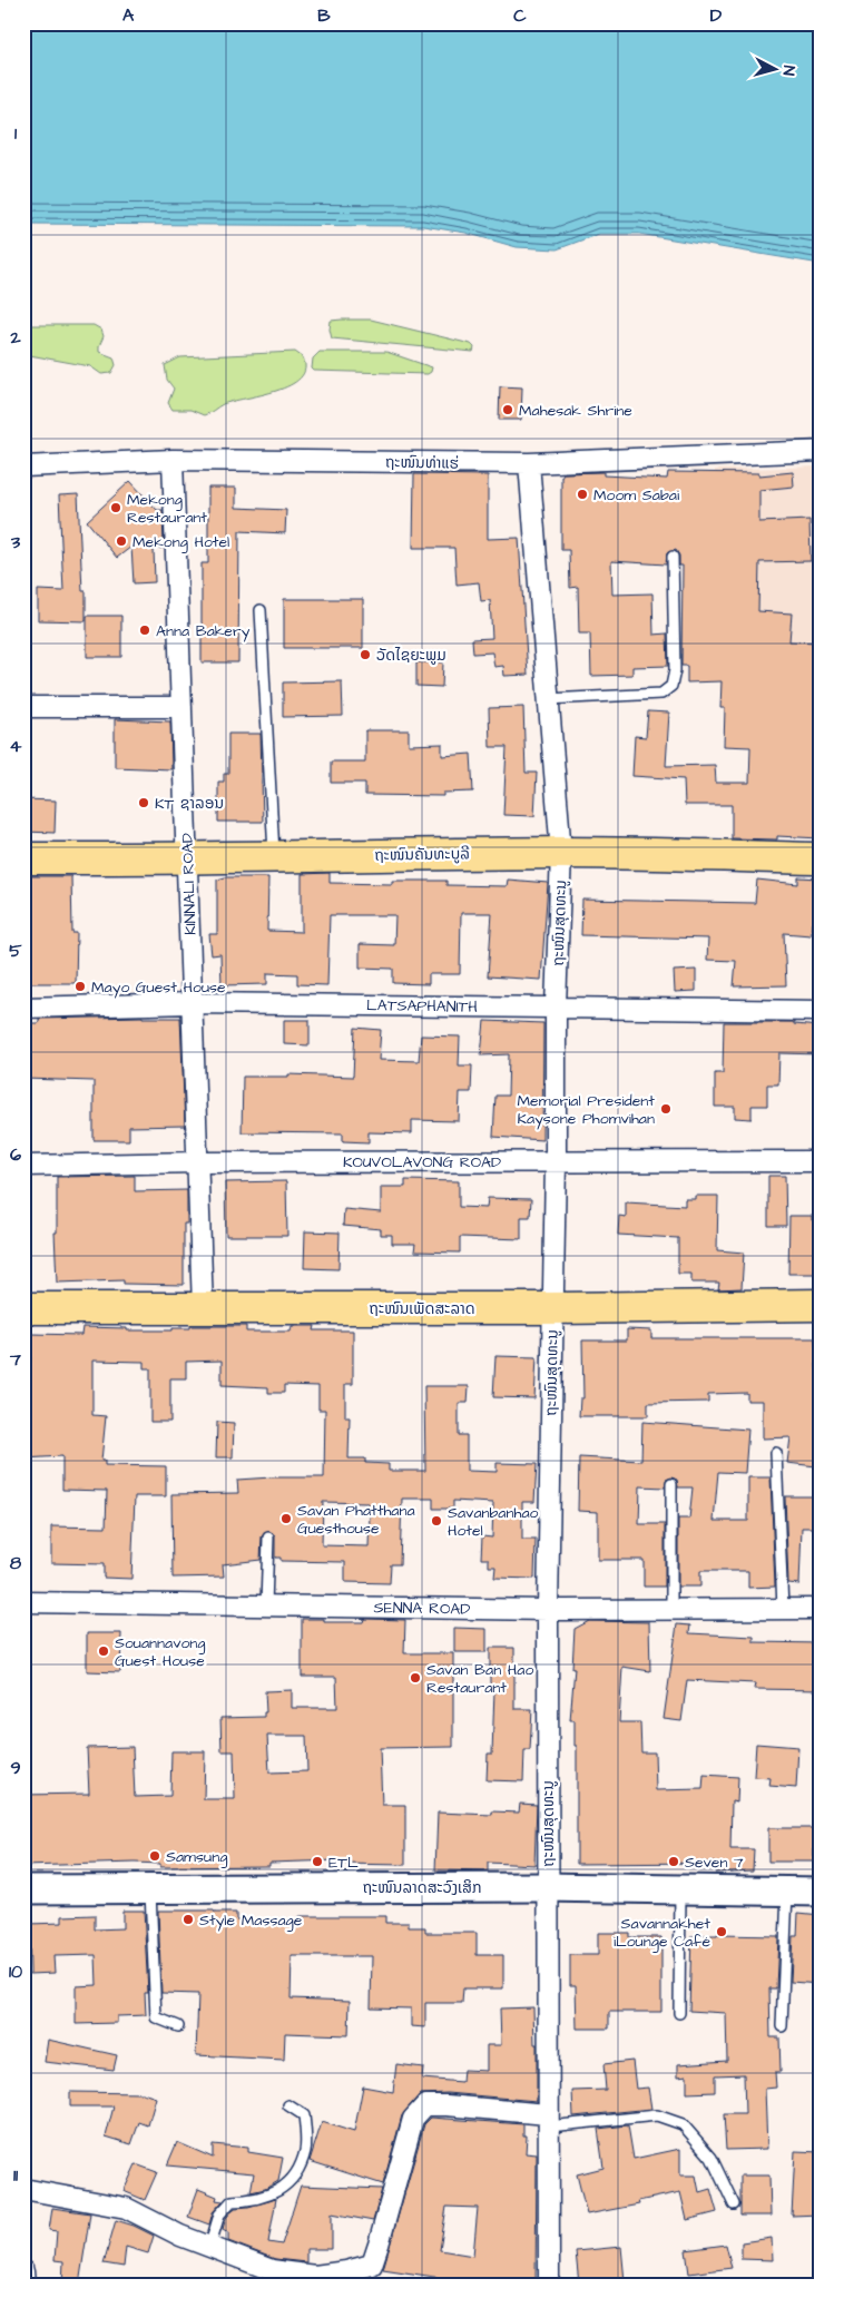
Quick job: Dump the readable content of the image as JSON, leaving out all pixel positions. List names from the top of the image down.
{
  "streets": {
    "main road": ["ຖະໜົນຄັນທະບູລີ", "ຖະໜົນເພັດສະລາດ"],
    "street": [
      "ຖະໜົນທ່າແຮ່",
      "KINNALI ROAD",
      "ຖະໜົນສຸດທະນູ",
      "LATSAPHANITH",
      "KOUVOLAVONG ROAD",
      "SENNA ROAD",
      "ຖະໜົນລາດສະວົງເສິກ"
    ]
  },
  "crossings": [
    ["ຖະໜົນທ່າແຮ່", "KINNALI ROAD"],
    ["ຖະໜົນທ່າແຮ່", "ຖະໜົນສຸດທະນູ"],
    ["ຖະໜົນຄັນທະບູລີ", "KINNALI ROAD"],
    ["ຖະໜົນຄັນທະບູລີ", "ຖະໜົນສຸດທະນູ"],
    ["KINNALI ROAD", "LATSAPHANITH"],
    ["KINNALI ROAD", "KOUVOLAVONG ROAD"],
    ["KINNALI ROAD", "ຖະໜົນເພັດສະລາດ"],
    ["ຖະໜົນສຸດທະນູ", "LATSAPHANITH"],
    ["ຖະໜົນສຸດທະນູ", "KOUVOLAVONG ROAD"],
    ["ຖະໜົນສຸດທະນູ", "ຖະໜົນເພັດສະລາດ"],
    ["ຖະໜົນສຸດທະນູ", "SENNA ROAD"],
    ["ຖະໜົນສຸດທະນູ", "ຖະໜົນລາດສະວົງເສິກ"]
  ],
  "places": [
    "Mahesak Shrine",
    "Moom Sabai",
    "Mekong Restaurant",
    "Mekong Hotel",
    "Anna Bakery",
    "ວັດໄຊຍະພູມ",
    "KT ຊາລອນ",
    "Mayo Guest House",
    "Memorial President Kaysone Phomvihan",
    "Savan Phatthana Guesthouse",
    "Savanbanhao Hotel",
    "Souannavong Guest House",
    "Savan Ban Hao Restaurant",
    "Samsung",
    "ETL",
    "Seven 7",
    "Style Massage",
    "Savannakhet iLounge Café"
  ],
  "north": "right",
  "grid": {
    "columns": [
      "A",
      "B",
      "C",
      "D"
    ],
    "rows": [
      "1",
      "2",
      "3",
      "4",
      "5",
      "6",
      "7",
      "8",
      "9",
      "10",
      "11"
    ]
  }
}
